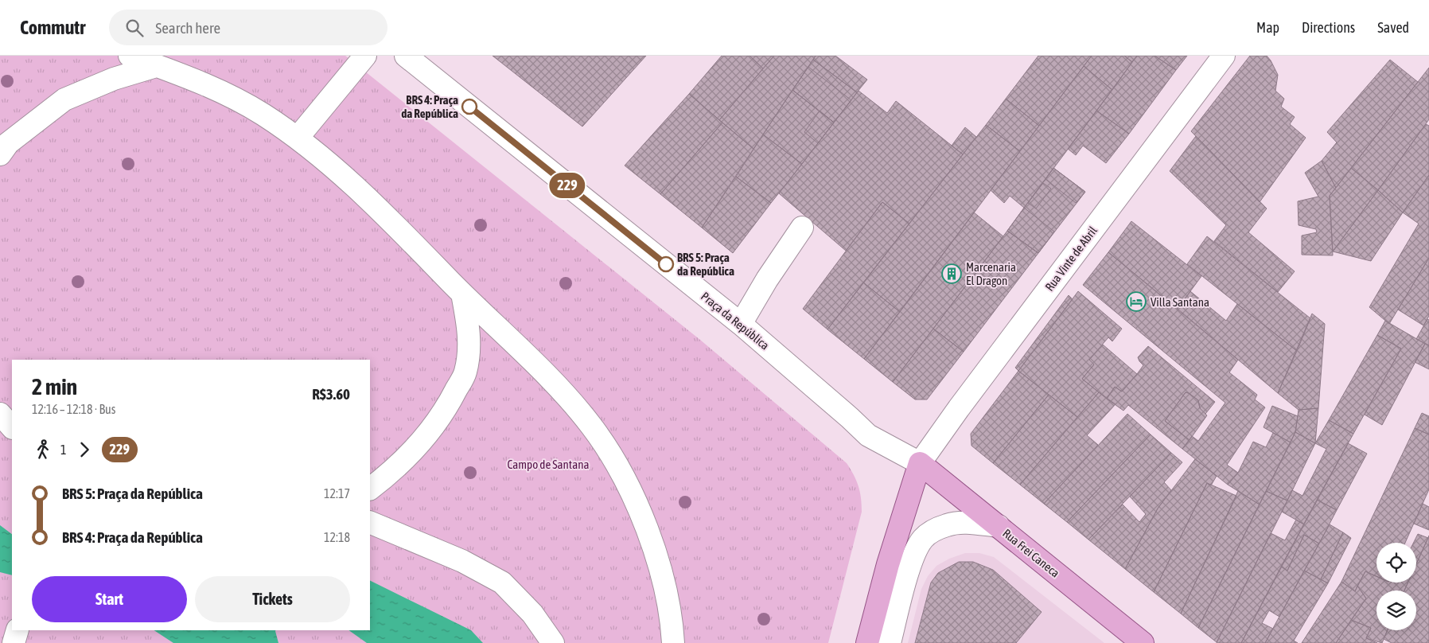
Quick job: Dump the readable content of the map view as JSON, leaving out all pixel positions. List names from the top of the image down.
{
  "streets": {
    "main road": ["Rua Frei Caneca"],
    "street": ["Rua Vinte de Abril", "Praça da República"]
  },
  "crossings": [
    ["Rua Vinte de Abril", "Praça da República"],
    ["Rua Vinte de Abril", "Rua Frei Caneca"],
    ["Praça da República", "Rua Frei Caneca"]
  ],
  "parks": ["Campo de Santana"],
  "places": {
    "other": ["BRS 4: Praça da República", "BRS 5: Praça da República"],
    "building": ["Marcenaria El Dragon"],
    "hotel": ["Villa Santana"]
  },
  "lines": ["bus line 229"],
  "page": {
    "header": "Commutr",
    "search": "Search here",
    "nav": ["Map", "Directions", "Saved"],
    "on_map": "229",
    "heading": ["2 min", "12:16 – 12:18 · Bus", "R$3.60"],
    "legs": ["1", "229"],
    "list": [
      {
        "name": "BRS 5: Praça da República",
        "value": "12:17"
      },
      {
        "name": "BRS 4: Praça da República",
        "value": "12:18"
      }
    ],
    "buttons": ["Start", "Tickets"]
  }
}
